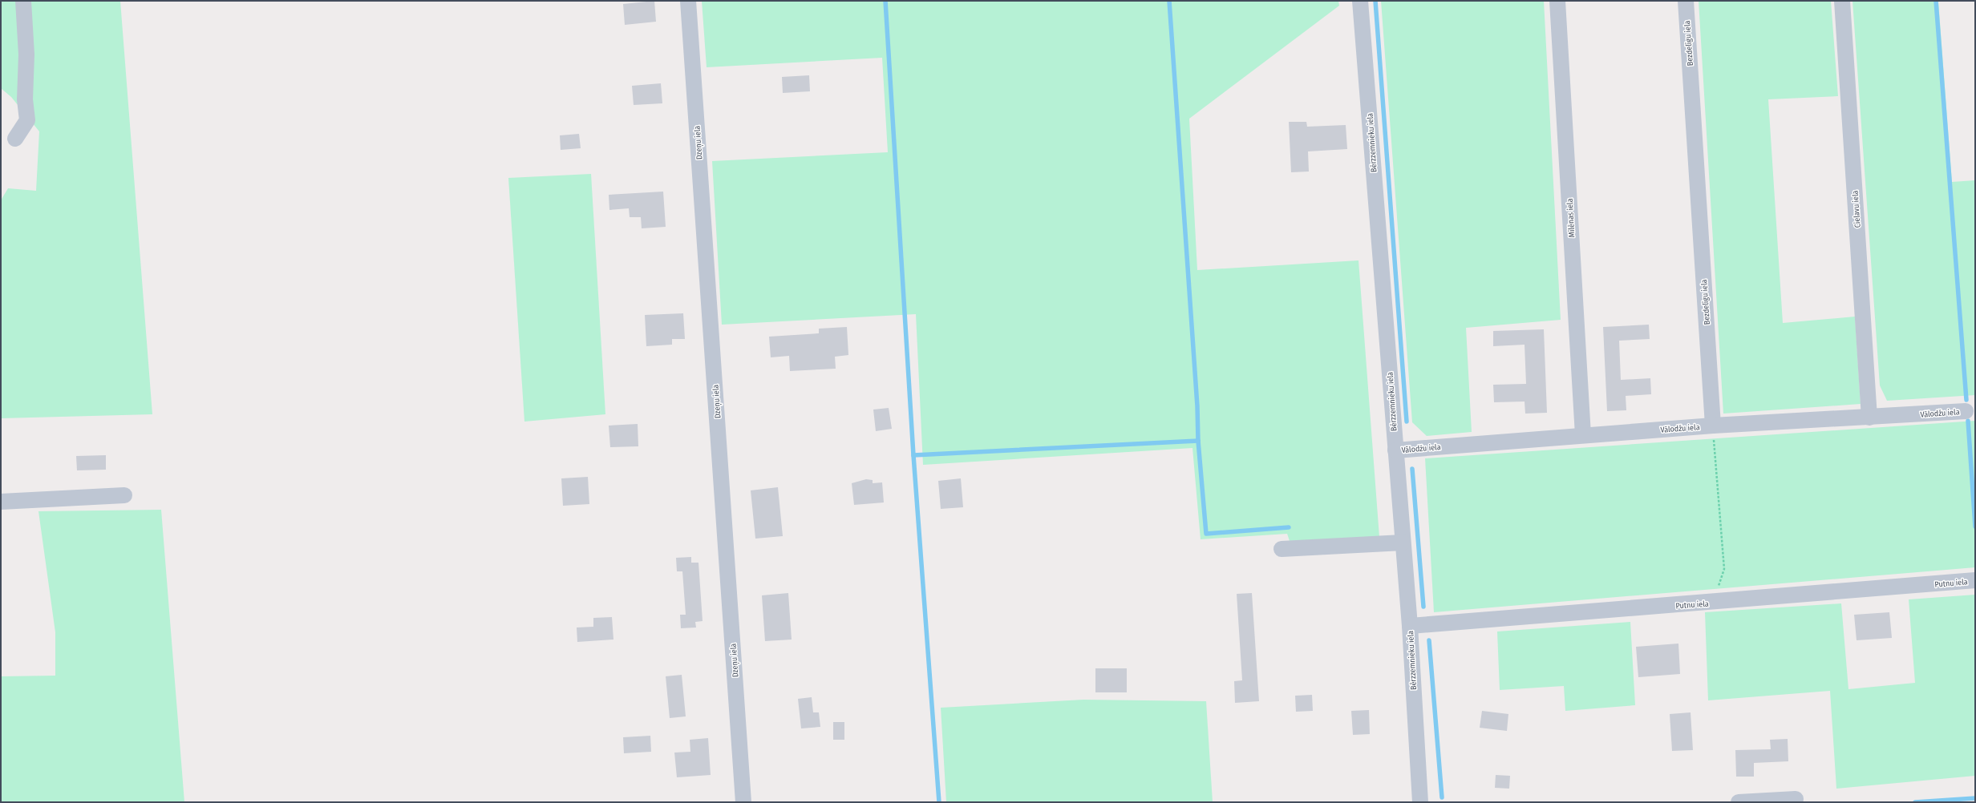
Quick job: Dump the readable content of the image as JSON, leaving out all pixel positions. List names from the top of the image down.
{
  "streets": {
    "street": [
      "Bezdelīgu iela",
      "Dzeņu iela",
      "Bērzzemnieku iela",
      "Cielavu iela",
      "Milēnas iela",
      "Vālodžu iela",
      "Putnu iela"
    ]
  },
  "crossings": [
    ["Bezdelīgu iela", "Vālodžu iela"],
    ["Bērzzemnieku iela", "Vālodžu iela"],
    ["Bērzzemnieku iela", "Putnu iela"],
    ["Cielavu iela", "Vālodžu iela"],
    ["Milēnas iela", "Vālodžu iela"]
  ]
}
